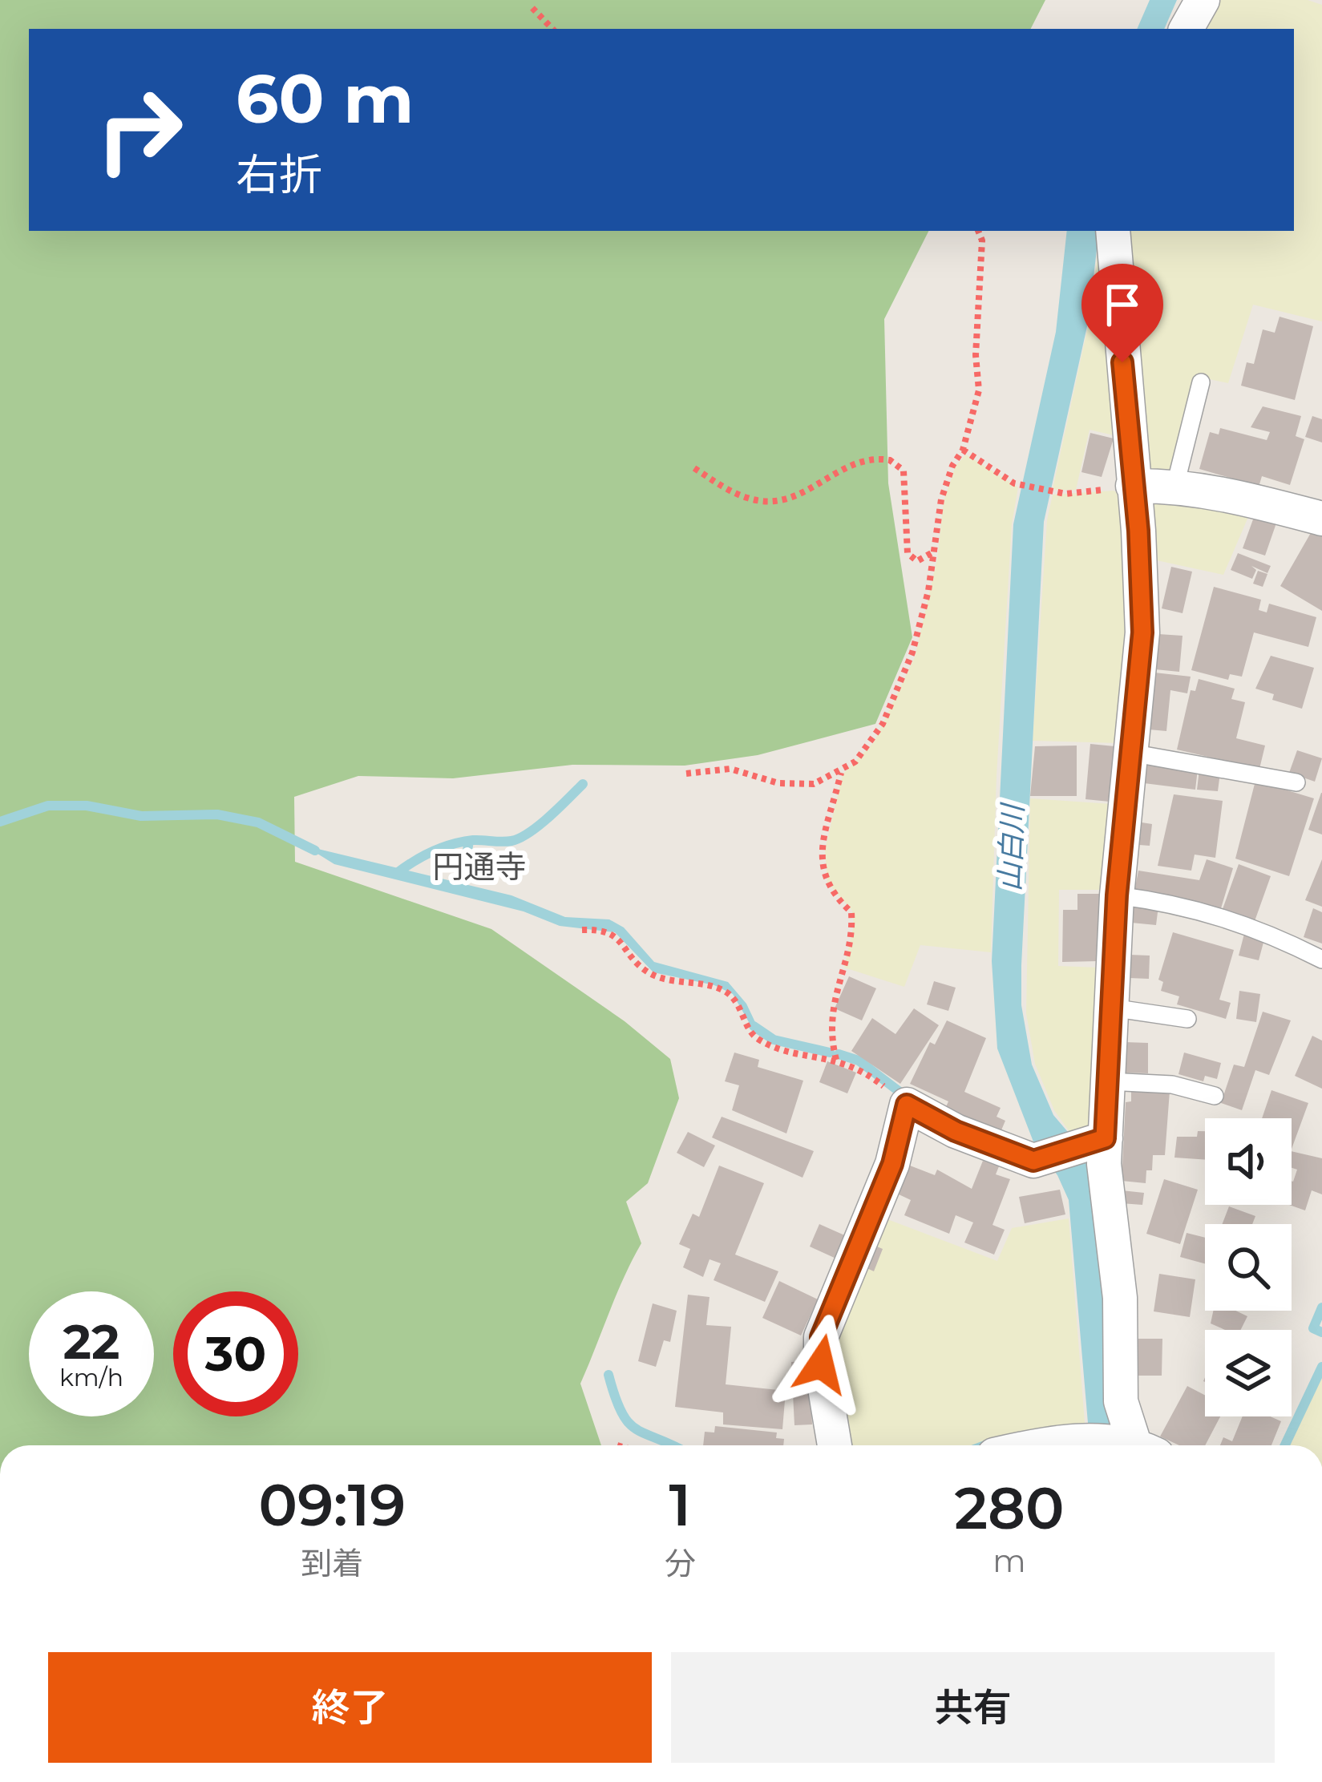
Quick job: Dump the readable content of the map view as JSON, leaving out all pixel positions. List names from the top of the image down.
{
  "districts": ["円通寺"],
  "water": ["山白川"],
  "page": {
    "turn": ["60 m", "右折"],
    "speed": "22 km/h",
    "limit": "30",
    "eta": [
      "09:19",
      "到着",
      "1",
      "分",
      "280",
      "m"
    ],
    "buttons": ["終了", "共有"]
  }
}
